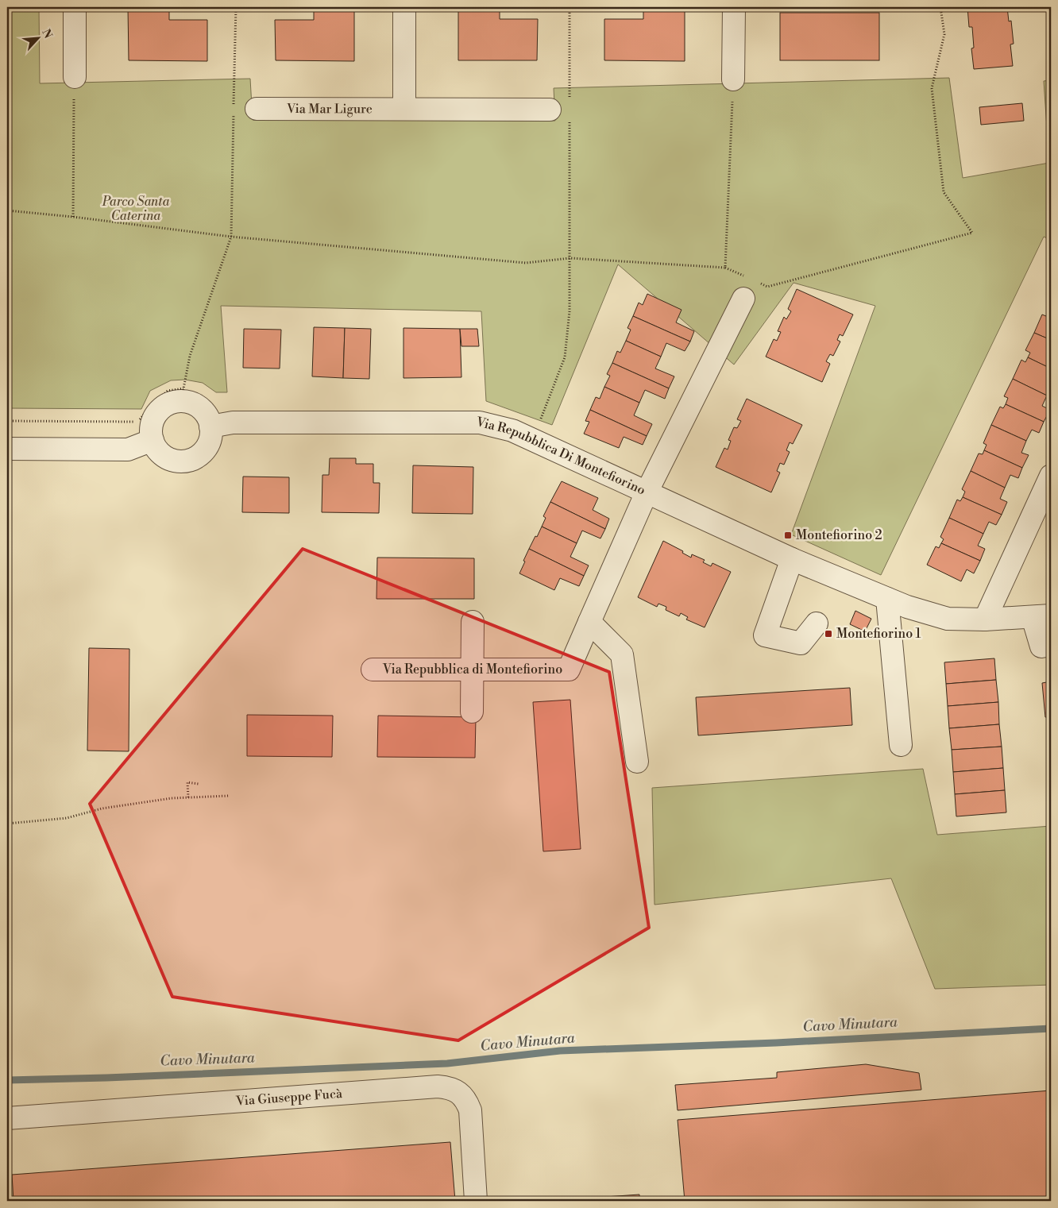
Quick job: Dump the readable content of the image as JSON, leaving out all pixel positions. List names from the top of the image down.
{
  "streets": {
    "street": [
      "Via Mar Ligure",
      "Via Repubblica Di Montefiorino",
      "Via Repubblica di Montefiorino",
      "Via Giuseppe Fucà"
    ]
  },
  "water": ["Cavo Minutara"],
  "parks": ["Parco Santa Caterina"],
  "places": {
    "transit": ["Montefiorino 2", "Montefiorino 1"]
  },
  "north": "top right"
}
